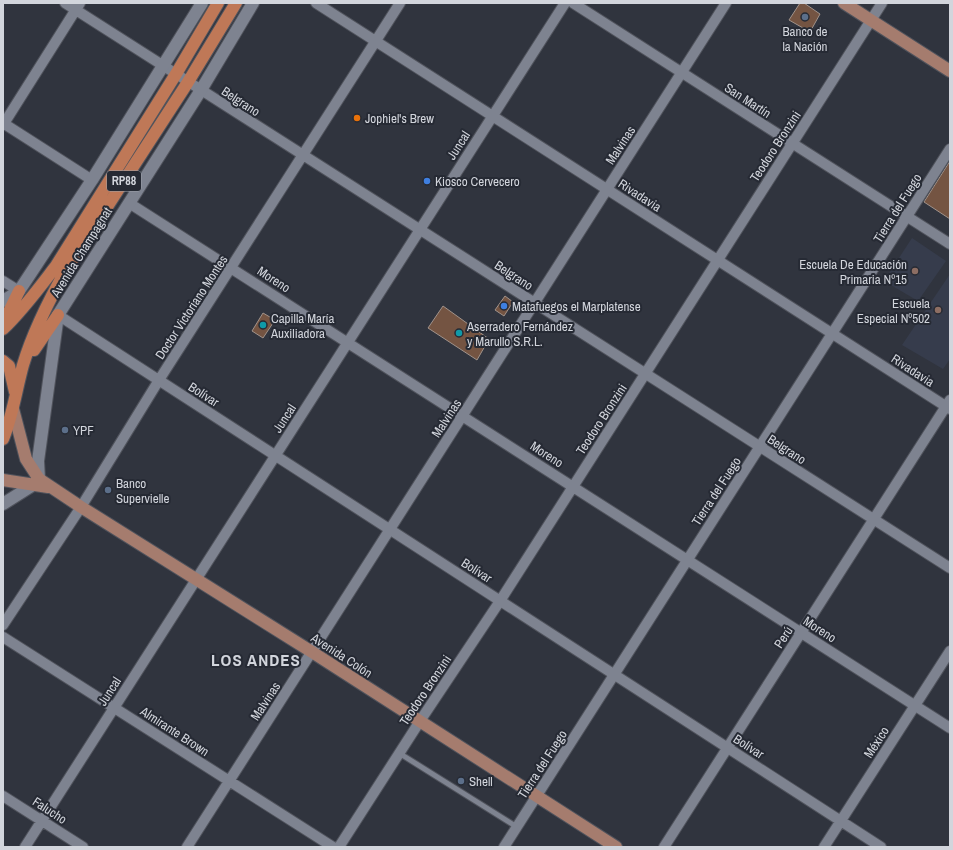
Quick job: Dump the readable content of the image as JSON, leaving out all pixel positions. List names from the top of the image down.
{
  "streets": {
    "highway": ["RP88", "Avenida Champagnat"],
    "main road": ["Avenida Colón"],
    "street": [
      "San Martín",
      "Belgrano",
      "Juncal",
      "Malvinas",
      "Teodoro Bronzini",
      "Rivadavia",
      "Tierra del Fuego",
      "Moreno",
      "Doctor Victoriano Montes",
      "Bolívar",
      "Perú",
      "Almirante Brown",
      "México",
      "Falucho"
    ]
  },
  "crossings": [
    ["San Martín", "Malvinas"],
    ["San Martín", "Teodoro Bronzini"],
    ["San Martín", "Tierra del Fuego"],
    ["Belgrano", "Juncal"],
    ["Belgrano", "Malvinas"],
    ["Belgrano", "Teodoro Bronzini"],
    ["Belgrano", "Tierra del Fuego"],
    ["Belgrano", "Avenida Champagnat"],
    ["Belgrano", "Doctor Victoriano Montes"],
    ["Belgrano", "Perú"],
    ["Juncal", "Rivadavia"],
    ["Juncal", "Moreno"],
    ["Juncal", "Bolívar"],
    ["Juncal", "Avenida Colón"],
    ["Juncal", "Almirante Brown"],
    ["Juncal", "Falucho"],
    ["Malvinas", "Rivadavia"],
    ["Malvinas", "Moreno"],
    ["Malvinas", "Bolívar"],
    ["Malvinas", "Avenida Colón"],
    ["Malvinas", "Almirante Brown"],
    ["Teodoro Bronzini", "Rivadavia"],
    ["Teodoro Bronzini", "Moreno"],
    ["Teodoro Bronzini", "Bolívar"],
    ["Teodoro Bronzini", "Avenida Colón"],
    ["Rivadavia", "Tierra del Fuego"],
    ["Rivadavia", "Doctor Victoriano Montes"],
    ["Rivadavia", "Perú"],
    ["Tierra del Fuego", "Moreno"],
    ["Tierra del Fuego", "Bolívar"],
    ["Tierra del Fuego", "Avenida Colón"],
    ["Avenida Champagnat", "Moreno"],
    ["Avenida Champagnat", "Bolívar"],
    ["Avenida Champagnat", "Avenida Colón"],
    ["Moreno", "Doctor Victoriano Montes"],
    ["Moreno", "Perú"],
    ["Moreno", "México"],
    ["Doctor Victoriano Montes", "Bolívar"],
    ["Doctor Victoriano Montes", "Avenida Colón"],
    ["Bolívar", "Perú"],
    ["Bolívar", "México"]
  ],
  "districts": ["LOS ANDES"],
  "places": [
    "Banco de la Nación",
    "Jophiel's Brew",
    "Kiosco Cervecero",
    "Escuela De Educación Primaria Nº15",
    "Matafuegos el Marplatense",
    "Escuela Especial Nº502",
    "Capilla María Auxiliadora",
    "Aserradero Fernández y Marullo S.R.L.",
    "YPF",
    "Banco Supervielle",
    "Shell"
  ]
}
